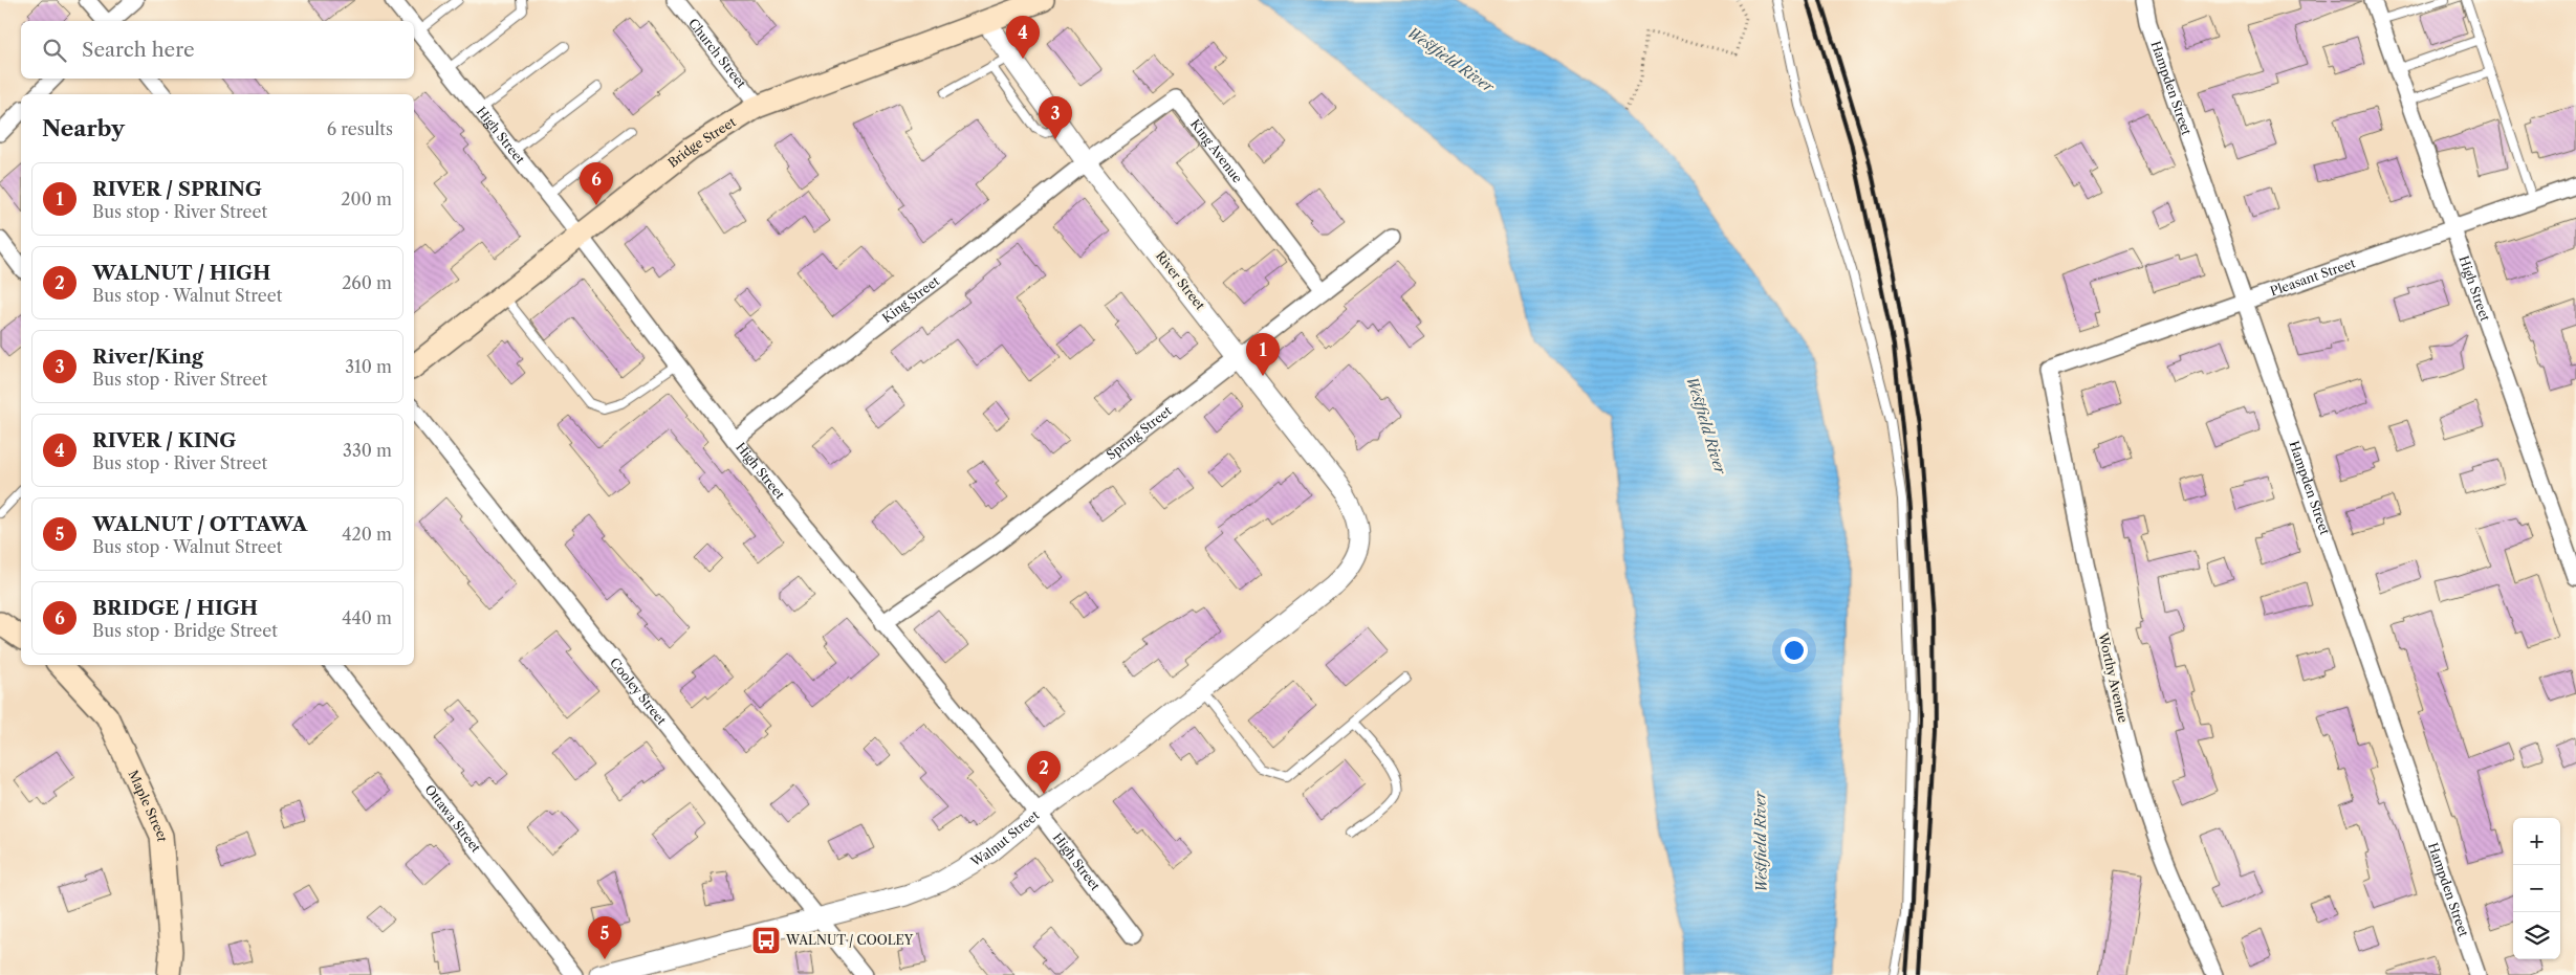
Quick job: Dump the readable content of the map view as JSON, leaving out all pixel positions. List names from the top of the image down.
{
  "streets": {
    "main road": ["Bridge Street", "Maple Street"],
    "street": [
      "Church Street",
      "Hampden Street",
      "High Street",
      "King Avenue",
      "Pleasant Street",
      "River Street",
      "King Street",
      "Spring Street",
      "Worthy Avenue",
      "Cooley Street",
      "Ottawa Street",
      "Walnut Street"
    ]
  },
  "crossings": [
    ["Church Street", "Bridge Street"],
    ["Hampden Street", "Pleasant Street"],
    ["High Street", "Bridge Street"],
    ["High Street", "Pleasant Street"],
    ["High Street", "King Street"],
    ["High Street", "Spring Street"],
    ["High Street", "Walnut Street"],
    ["Bridge Street", "River Street"],
    ["King Avenue", "River Street"],
    ["King Avenue", "King Street"],
    ["King Avenue", "Spring Street"],
    ["Pleasant Street", "Worthy Avenue"],
    ["River Street", "King Street"],
    ["River Street", "Spring Street"],
    ["River Street", "Walnut Street"],
    ["Cooley Street", "Walnut Street"]
  ],
  "water": ["Westfield River"],
  "places": {
    "bus stop": ["WALNUT / COOLEY"]
  },
  "page": {
    "pins": [
      "4",
      "3",
      "6",
      "1",
      "2",
      "5"
    ],
    "search": "Search here",
    "heading": ["Nearby", "6 results"],
    "list": [
      {
        "mark": "1",
        "name": "RIVER / SPRING",
        "note": "Bus stop · River Street",
        "value": "200 m"
      },
      {
        "mark": "2",
        "name": "WALNUT / HIGH",
        "note": "Bus stop · Walnut Street",
        "value": "260 m"
      },
      {
        "mark": "3",
        "name": "River/King",
        "note": "Bus stop · River Street",
        "value": "310 m"
      },
      {
        "mark": "4",
        "name": "RIVER / KING",
        "note": "Bus stop · River Street",
        "value": "330 m"
      },
      {
        "mark": "5",
        "name": "WALNUT / OTTAWA",
        "note": "Bus stop · Walnut Street",
        "value": "420 m"
      },
      {
        "mark": "6",
        "name": "BRIDGE / HIGH",
        "note": "Bus stop · Bridge Street",
        "value": "440 m"
      }
    ],
    "map_buttons": ["+", "−"]
  }
}
